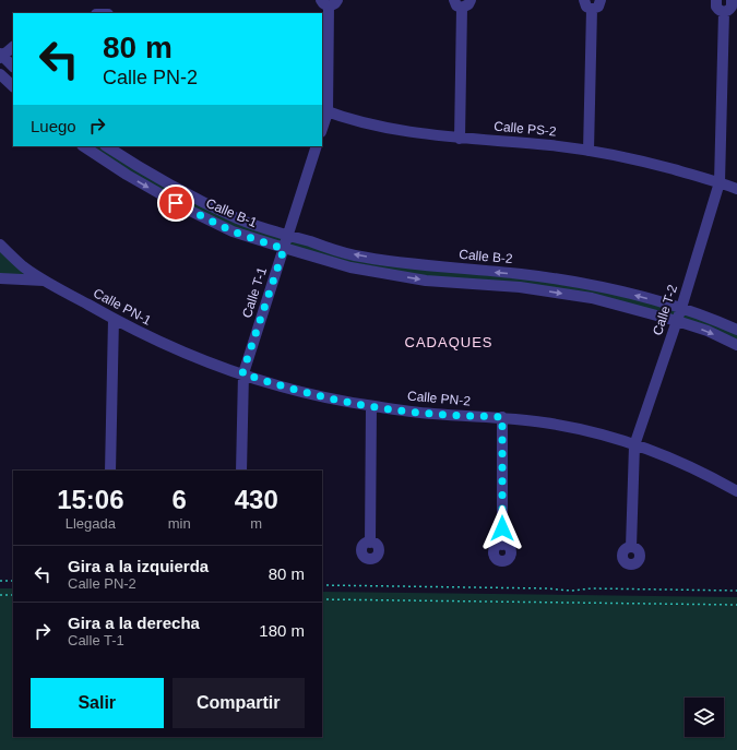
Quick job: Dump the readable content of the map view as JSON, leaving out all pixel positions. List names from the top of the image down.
{
  "streets": {
    "street": [
      "Calle PS-2",
      "Calle B-1",
      "Calle B-2",
      "Calle T-1",
      "Calle PN-1",
      "Calle T-2",
      "Calle PN-2"
    ]
  },
  "crossings": [
    ["Calle PS-2", "Calle T-2"],
    ["Calle B-1", "Calle B-2"],
    ["Calle B-1", "Calle T-1"],
    ["Calle B-2", "Calle T-1"],
    ["Calle B-2", "Calle T-2"],
    ["Calle T-1", "Calle PN-1"],
    ["Calle T-1", "Calle PN-2"],
    ["Calle PN-1", "Calle PN-2"],
    ["Calle T-2", "Calle PN-2"]
  ],
  "districts": ["CADAQUES"],
  "page": {
    "turn": ["80 m", "Calle PN-2"],
    "then": "Luego",
    "eta": [
      "15:06",
      "Llegada",
      "6",
      "min",
      "430",
      "m"
    ],
    "list": [
      {
        "name": "Gira a la izquierda",
        "note": "Calle PN-2",
        "value": "80 m"
      },
      {
        "name": "Gira a la derecha",
        "note": "Calle T-1",
        "value": "180 m"
      }
    ],
    "buttons": ["Salir", "Compartir"]
  }
}
